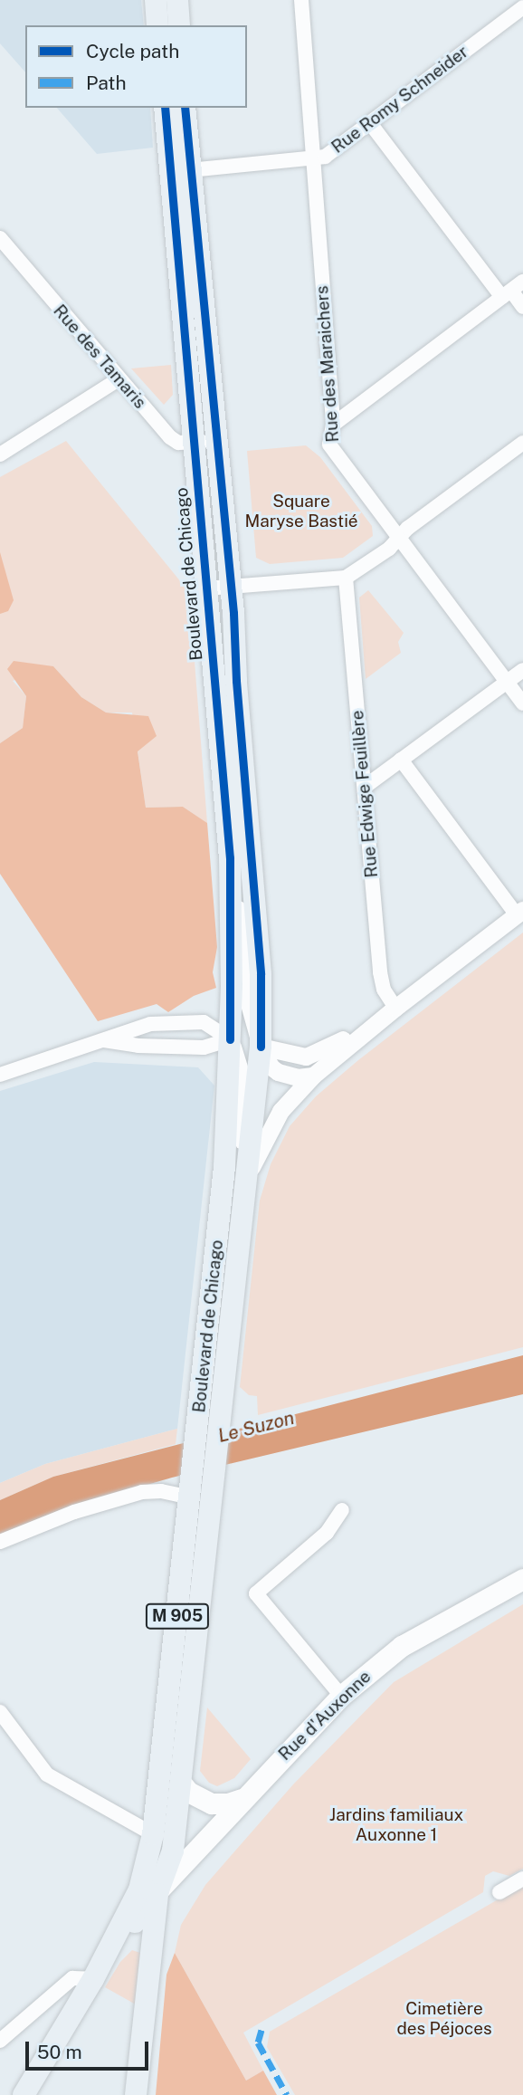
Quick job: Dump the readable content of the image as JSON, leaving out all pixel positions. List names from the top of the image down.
{
  "streets": {
    "main road": ["Boulevard de Chicago", "M 905", "Rue d'Auxonne"],
    "street": [
      "Rue Romy Schneider",
      "Rue des Tamaris",
      "Rue des Maraichers",
      "Rue Edwige Feuillère"
    ]
  },
  "crossings": [
    ["Rue Romy Schneider", "Rue des Maraichers"],
    ["Rue Romy Schneider", "Boulevard de Chicago"],
    ["Rue des Tamaris", "Boulevard de Chicago"],
    ["Boulevard de Chicago", "Rue d'Auxonne"]
  ],
  "water": ["Le Suzon"],
  "parks": ["Square Maryse Bastié", "Jardins familiaux Auxonne 1", "Cimetière des Péjoces"],
  "legend": ["Cycle path", "Path"],
  "scale_bar": "50 m"
}
